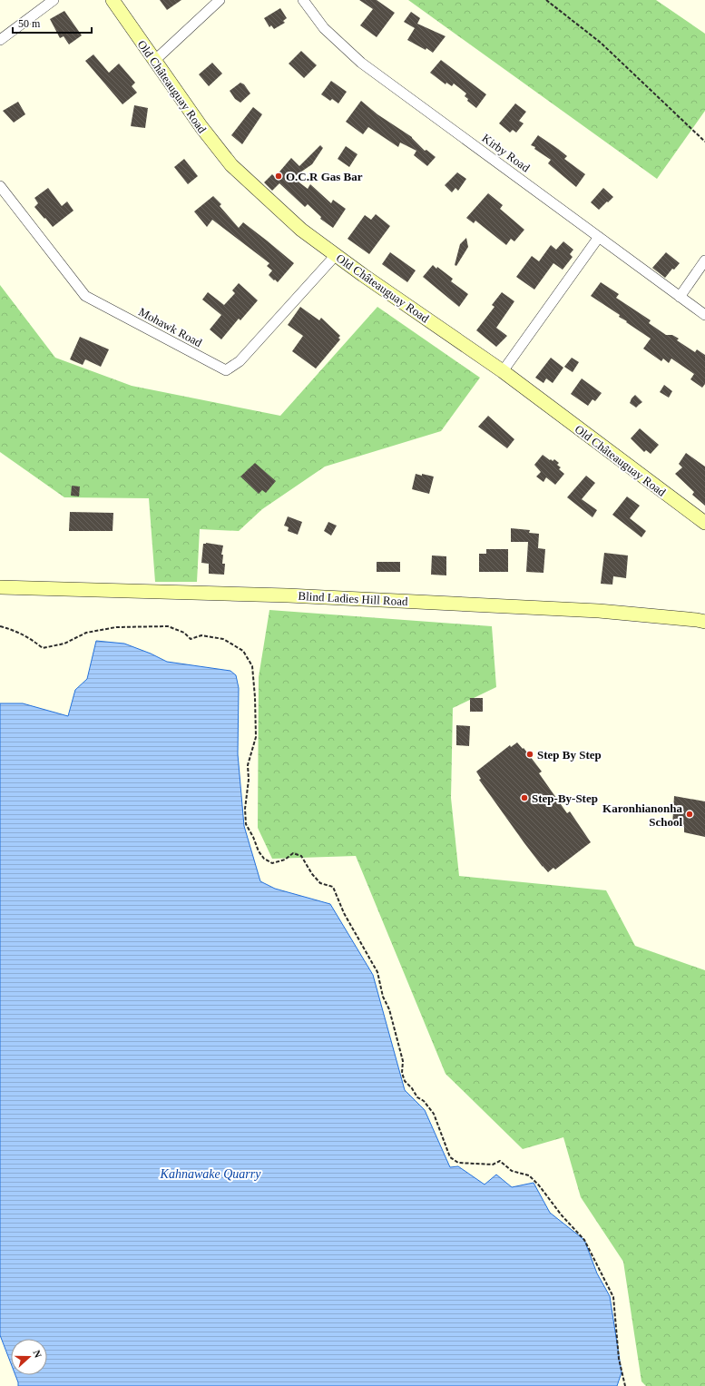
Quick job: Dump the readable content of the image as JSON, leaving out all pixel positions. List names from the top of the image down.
{
  "streets": {
    "street": [
      "Old Châteauguay Road",
      "Kirby Road",
      "Mohawk Road",
      "Blind Ladies Hill Road"
    ]
  },
  "crossings": [
    ["Old Châteauguay Road", "Mohawk Road"]
  ],
  "water": ["Kahnawake Quarry"],
  "places": [
    "O.C.R Gas Bar",
    "Step By Step",
    "Step-By-Step",
    "Karonhianonha School"
  ],
  "scale_bar": "50 m",
  "north": "right"
}
